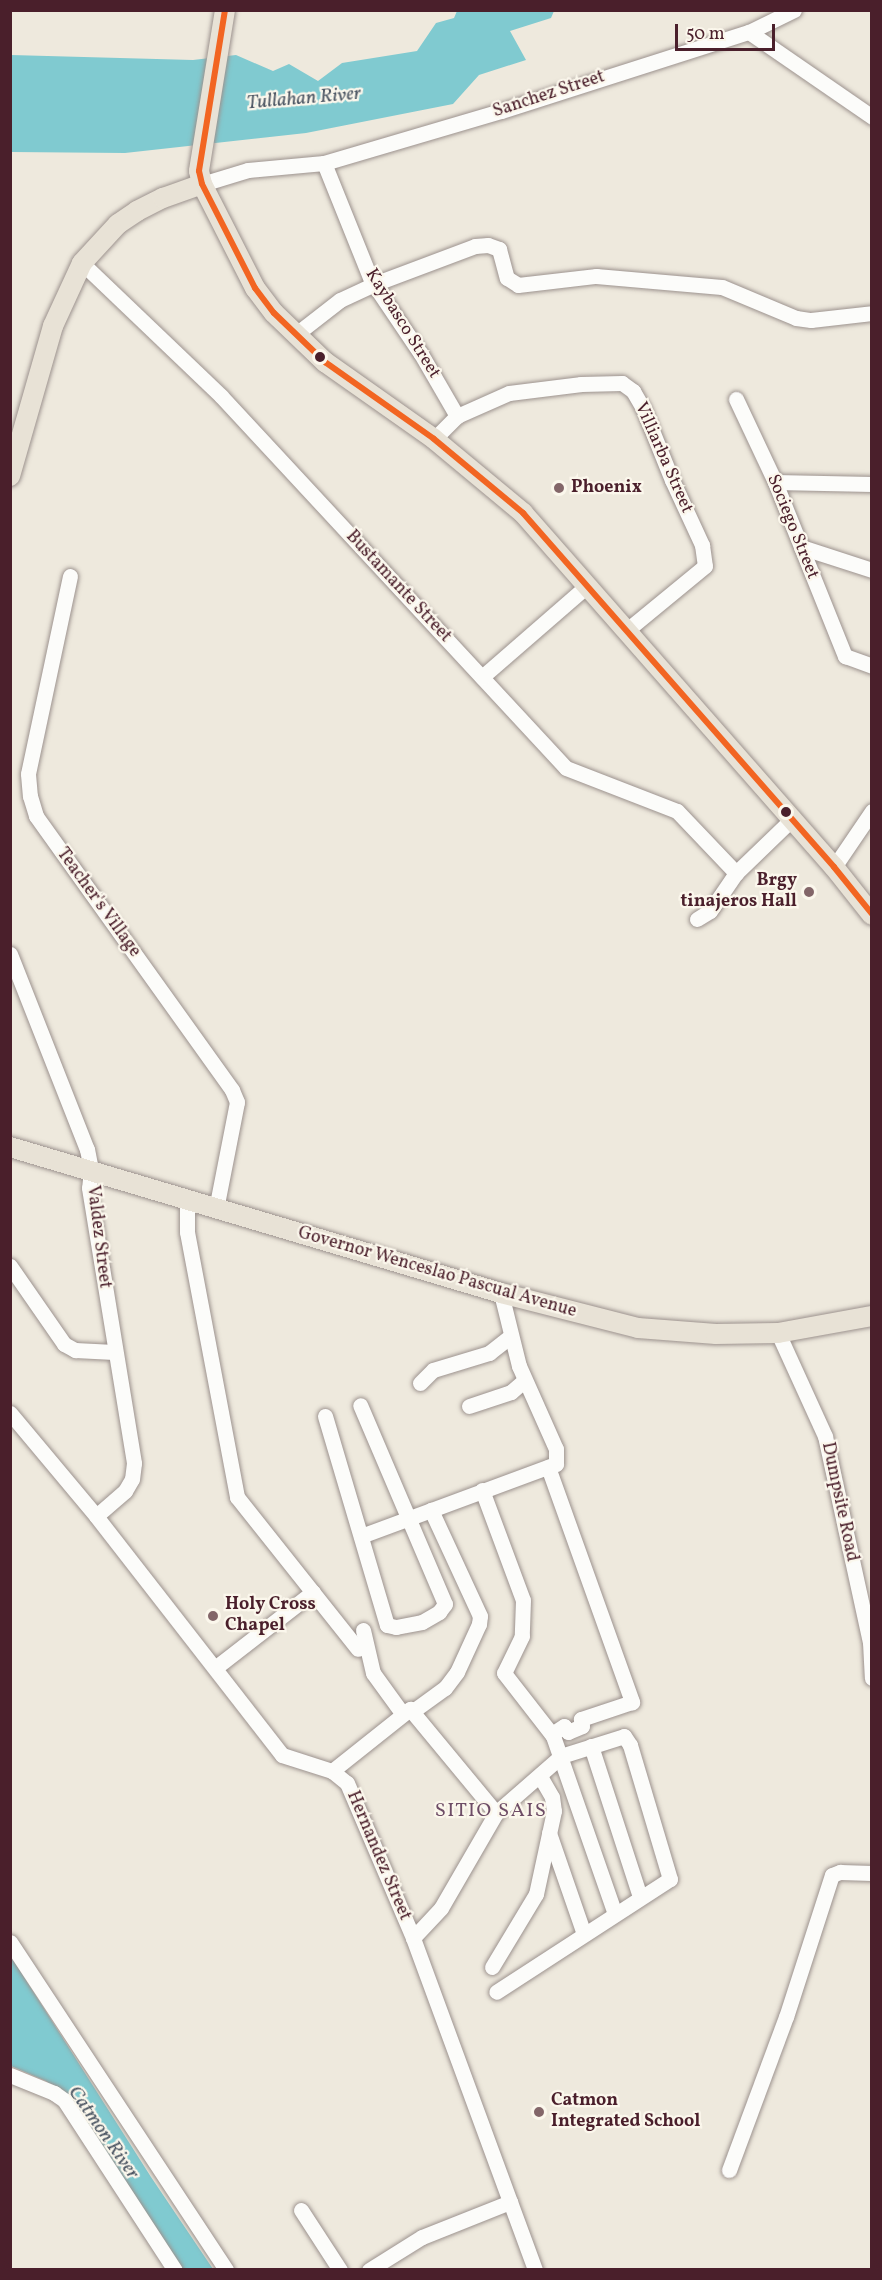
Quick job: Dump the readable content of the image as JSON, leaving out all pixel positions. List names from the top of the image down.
{
  "streets": {
    "main road": ["Governor Wenceslao Pascual Avenue"],
    "street": [
      "Sanchez Street",
      "Kaybasco Street",
      "Villiarba Street",
      "Sociego Street",
      "Bustamante Street",
      "Teacher's Village",
      "Valdez Street",
      "Dumpsite Road",
      "Hernandez Street"
    ]
  },
  "crossings": [
    ["Sanchez Street", "Kaybasco Street"],
    ["Kaybasco Street", "Villiarba Street"],
    ["Teacher's Village", "Governor Wenceslao Pascual Avenue"],
    ["Valdez Street", "Governor Wenceslao Pascual Avenue"],
    ["Valdez Street", "Hernandez Street"],
    ["Governor Wenceslao Pascual Avenue", "Dumpsite Road"]
  ],
  "districts": ["SITIO SAIS"],
  "water": ["Tullahan River", "Catmon River"],
  "places": [
    "Phoenix",
    "Brgy tinajeros Hall",
    "Holy Cross Chapel",
    "Catmon Integrated School"
  ],
  "scale_bar": "50 m"
}
